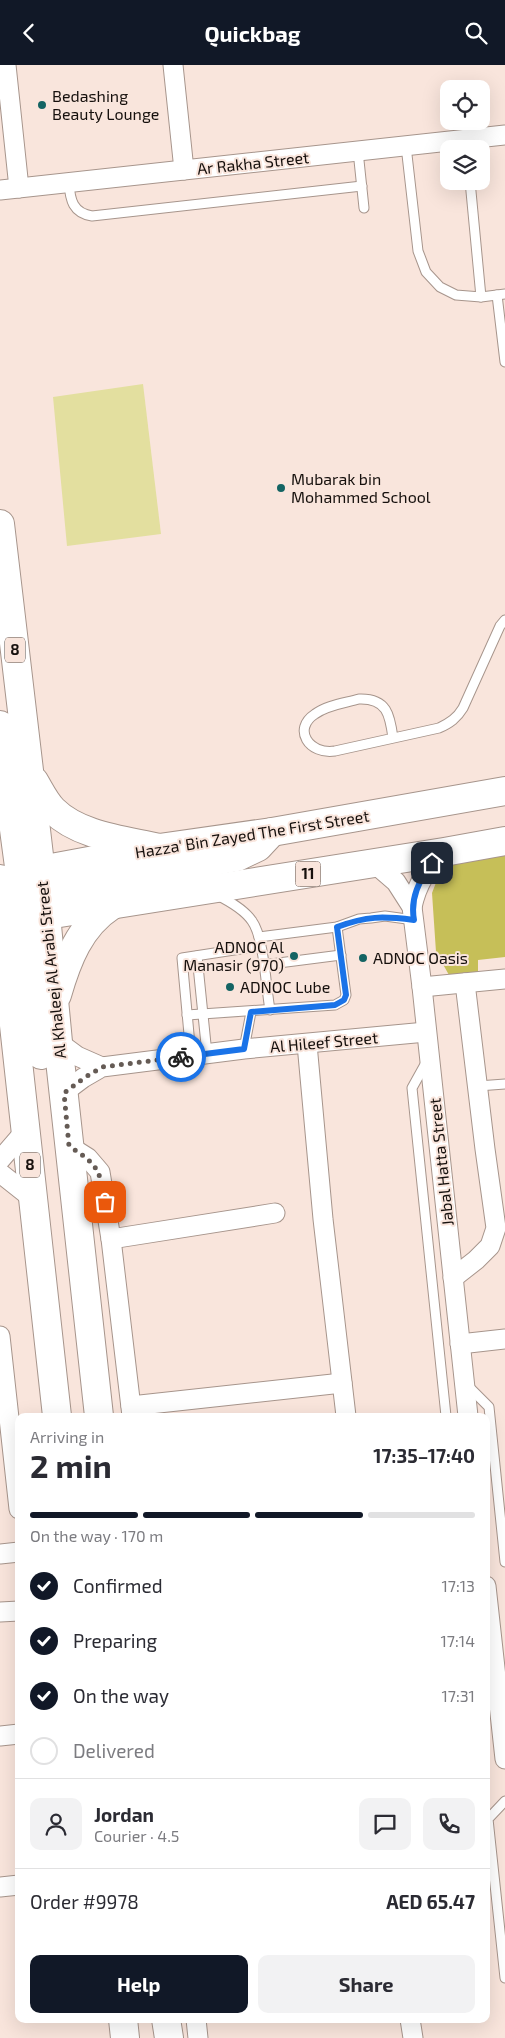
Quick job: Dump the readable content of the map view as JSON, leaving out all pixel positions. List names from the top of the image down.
{
  "streets": {
    "main road": [
      "8",
      "Hazza' Bin Zayed The First Street",
      "11",
      "Al Khaleej Al Arabi Street"
    ],
    "street": ["Ar Rakha Street", "Al Hileef Street", "Jabal Hatta Street"]
  },
  "crossings": [
    ["Hazza' Bin Zayed The First Street", "11"],
    ["Hazza' Bin Zayed The First Street", "Al Khaleej Al Arabi Street"],
    ["11", "Al Khaleej Al Arabi Street"],
    ["11", "Jabal Hatta Street"],
    ["Al Khaleej Al Arabi Street", "Al Hileef Street"],
    ["Al Hileef Street", "Jabal Hatta Street"]
  ],
  "places": [
    "Bedashing Beauty Lounge",
    "Mubarak bin Mohammed School",
    "ADNOC Al Manasir (970)",
    "ADNOC Oasis",
    "ADNOC Lube"
  ],
  "page": {
    "header": "Quickbag",
    "heading": ["2 min", "Arriving in", "17:35–17:40"],
    "panel": [
      "Jordan",
      "Courier · 4.5",
      "Order #9978",
      "AED 65.47"
    ],
    "bar": "On the way · 170 m",
    "list": [
      ["Confirmed", "17:13"],
      ["Preparing", "17:14"],
      ["On the way", "17:31"],
      "Delivered"
    ],
    "buttons": ["Help", "Share"]
  }
}
